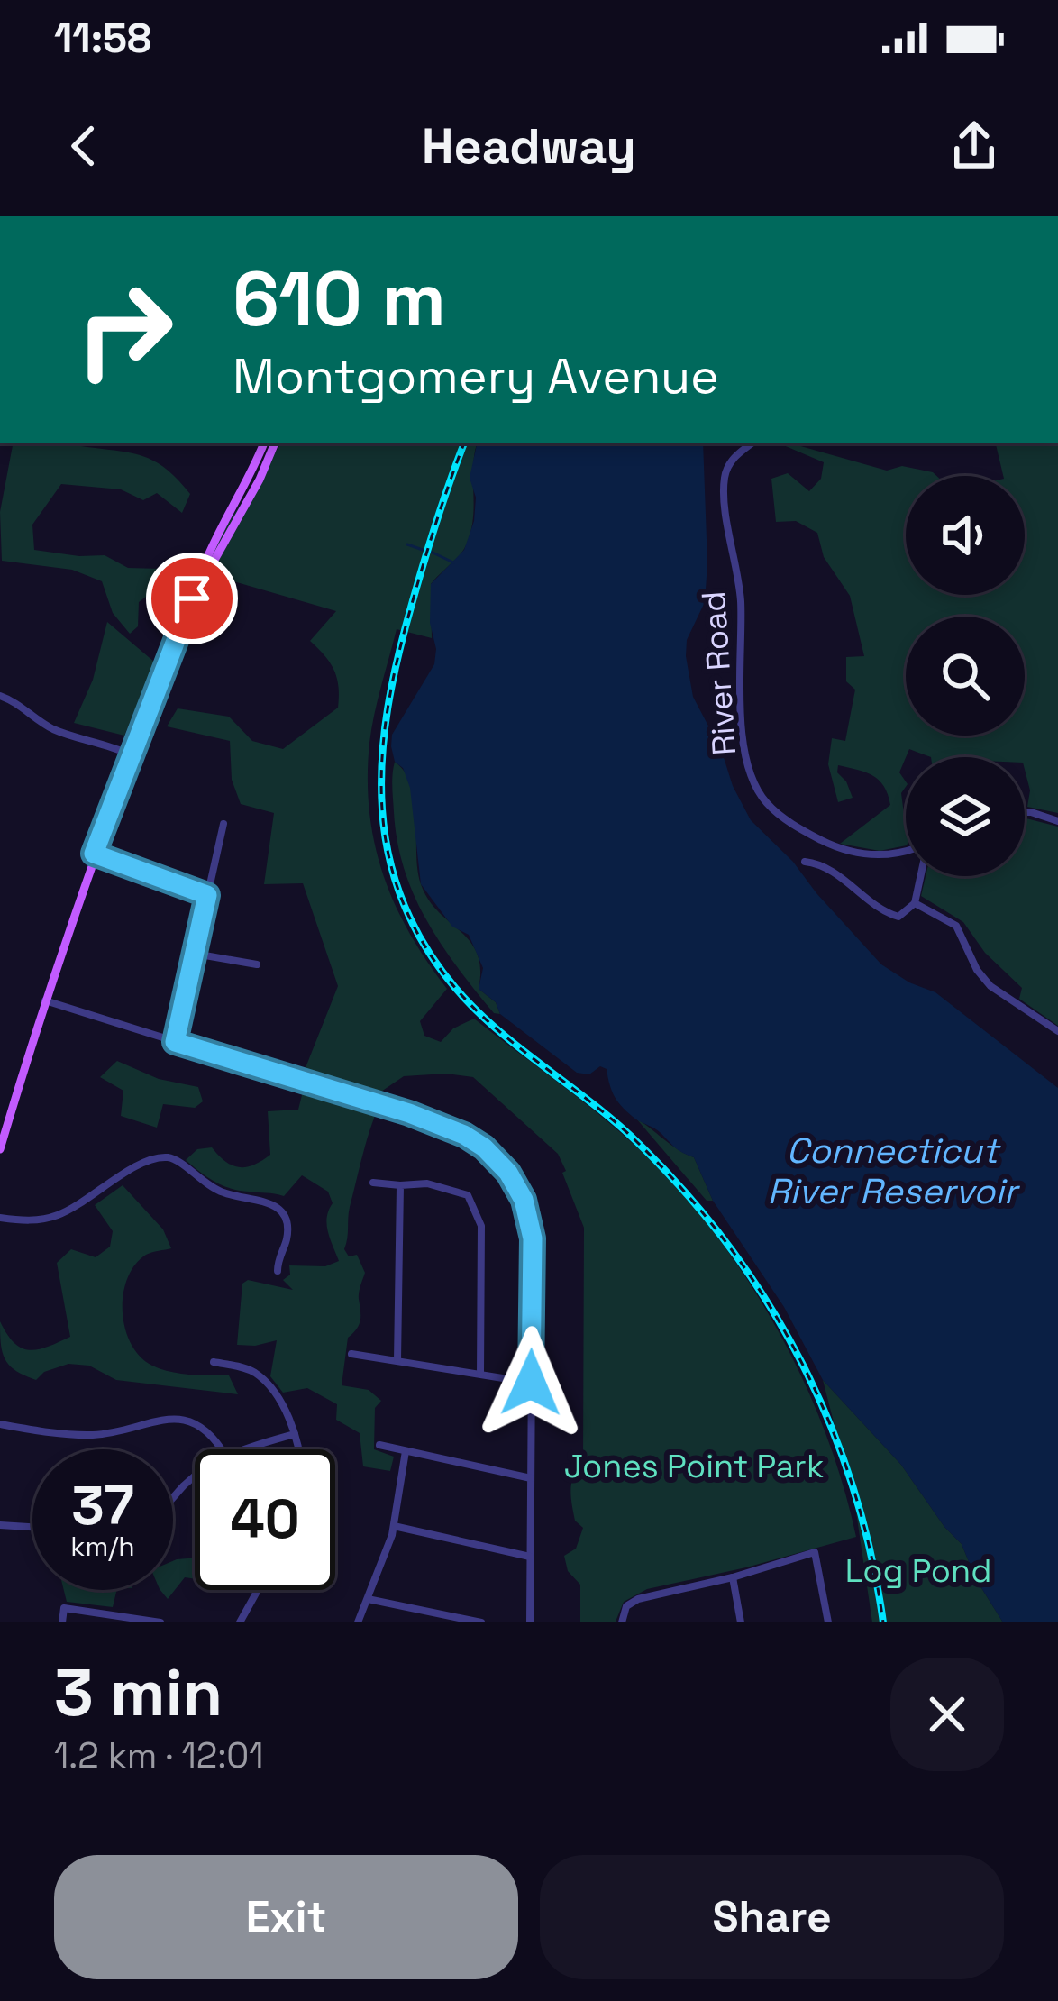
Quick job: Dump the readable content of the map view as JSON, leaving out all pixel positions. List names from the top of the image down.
{
  "streets": {
    "street": ["River Road"]
  },
  "water": ["Connecticut River Reservoir"],
  "parks": ["Jones Point Park", "Log Pond"],
  "page": {
    "status": "11:58",
    "header": "Headway",
    "turn": ["610 m", "Montgomery Avenue"],
    "speed": "37 km/h",
    "limit": "40",
    "heading": ["3 min", "1.2 km · 12:01"],
    "buttons": ["Exit", "Share"]
  }
}
